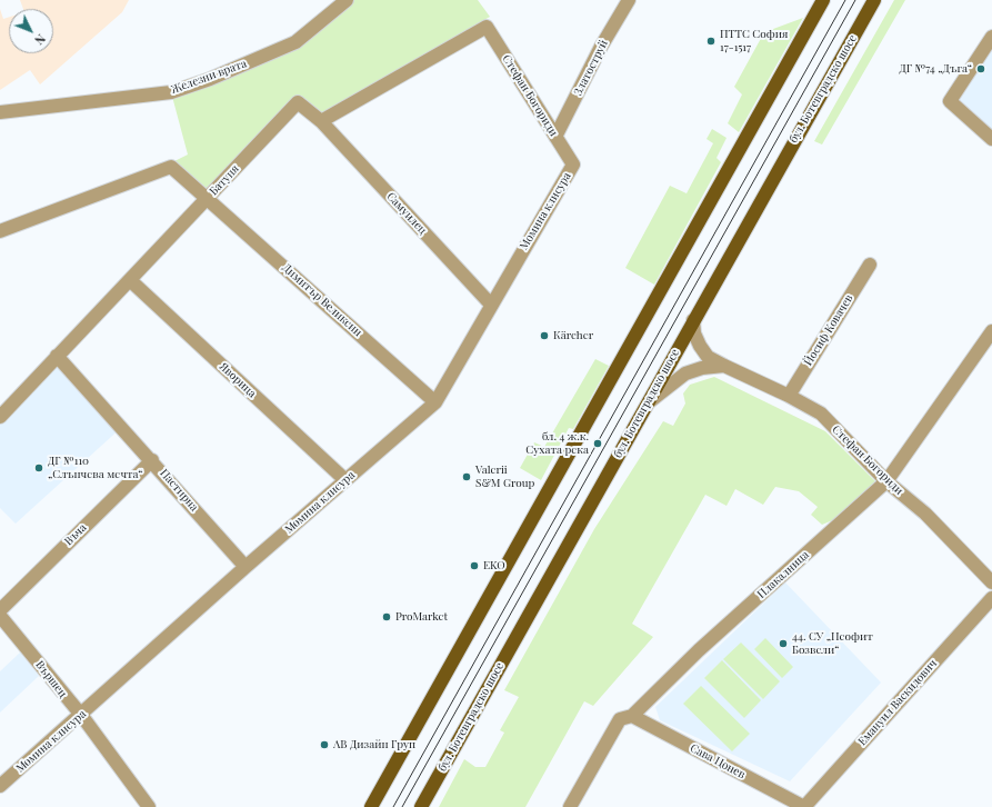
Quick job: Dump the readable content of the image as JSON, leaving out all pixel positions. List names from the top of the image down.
{
  "streets": {
    "main road": ["бул. Ботевградско шосе"],
    "street": [
      "Златоструй",
      "Железни врата",
      "Стефан Богориди",
      "Батуня",
      "Момина клисура",
      "Самуилец",
      "Димитър Великсин",
      "Йосиф Ковачев",
      "Яворица",
      "Пастирна",
      "Въча",
      "Плакалница",
      "Вършец",
      "Емануил Васкидович",
      "Сава Цонев"
    ]
  },
  "crossings": [
    ["Златоструй", "Стефан Богориди"],
    ["бул. Ботевградско шосе", "Стефан Богориди"],
    ["Стефан Богориди", "Батуня"],
    ["Стефан Богориди", "Момина клисура"],
    ["Стефан Богориди", "Самуилец"],
    ["Стефан Богориди", "Йосиф Ковачев"],
    ["Стефан Богориди", "Плакалница"],
    ["Батуня", "Самуилец"],
    ["Батуня", "Димитър Великсин"],
    ["Батуня", "Яворица"],
    ["Батуня", "Пастирна"],
    ["Момина клисура", "Самуилец"],
    ["Момина клисура", "Димитър Великсин"],
    ["Момина клисура", "Яворица"],
    ["Момина клисура", "Пастирна"],
    ["Момина клисура", "Вършец"],
    ["Пастирна", "Въча"],
    ["Плакалница", "Сава Цонев"],
    ["Емануил Васкидович", "Сава Цонев"]
  ],
  "places": [
    "ПТТС София 17-1517",
    "ДГ №74 „Дъга“",
    "Кärcher",
    "бл. 4 ж.к. Сухата река",
    "ДГ №110 „Слънчева мечта“",
    "Valerii S&M Group",
    "EKO",
    "ProMarket",
    "44. СУ „Неофит Бозвели“",
    "АВ Дизайн Груп"
  ],
  "north": "bottom right"
}
